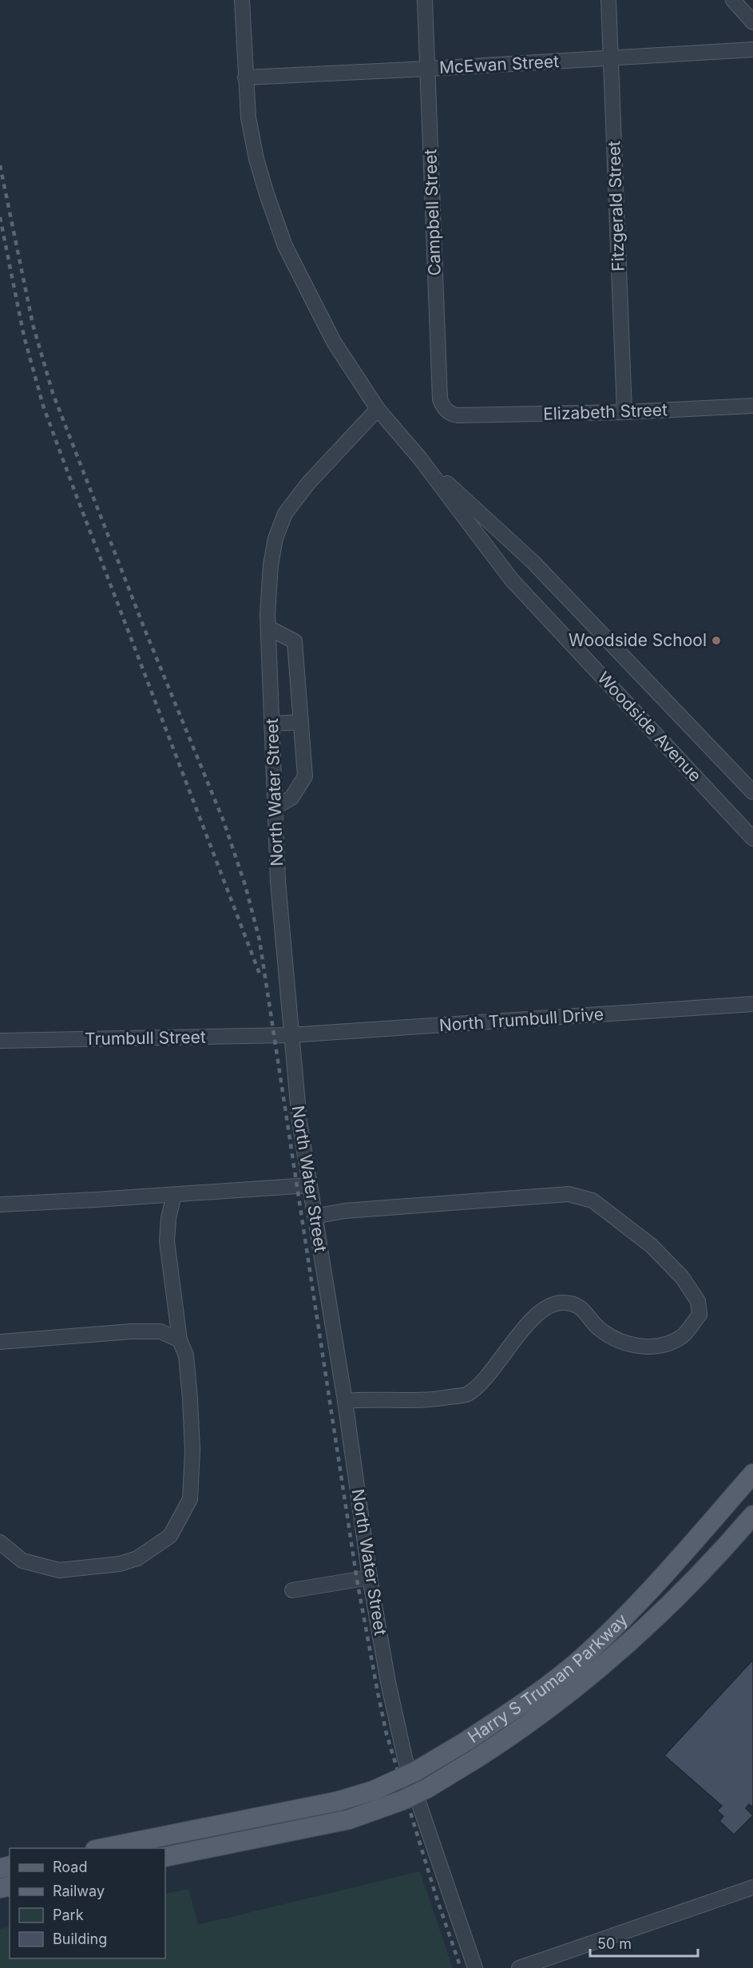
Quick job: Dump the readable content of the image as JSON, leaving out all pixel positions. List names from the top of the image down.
{
  "streets": {
    "main road": ["Harry S Truman Parkway"],
    "street": [
      "McEwan Street",
      "Fitzgerald Street",
      "Campbell Street",
      "Elizabeth Street",
      "Woodside Avenue",
      "North Water Street",
      "North Trumbull Drive",
      "Trumbull Street"
    ]
  },
  "crossings": [
    ["McEwan Street", "Fitzgerald Street"],
    ["McEwan Street", "Campbell Street"],
    ["McEwan Street", "Woodside Avenue"],
    ["Fitzgerald Street", "Elizabeth Street"],
    ["Campbell Street", "Elizabeth Street"],
    ["Woodside Avenue", "North Water Street"],
    ["North Water Street", "North Trumbull Drive"],
    ["North Water Street", "Trumbull Street"],
    ["North Trumbull Drive", "Trumbull Street"]
  ],
  "places": ["Woodside School"],
  "legend": [
    "Road",
    "Railway",
    "Park",
    "Building"
  ],
  "scale_bar": "50 m"
}
